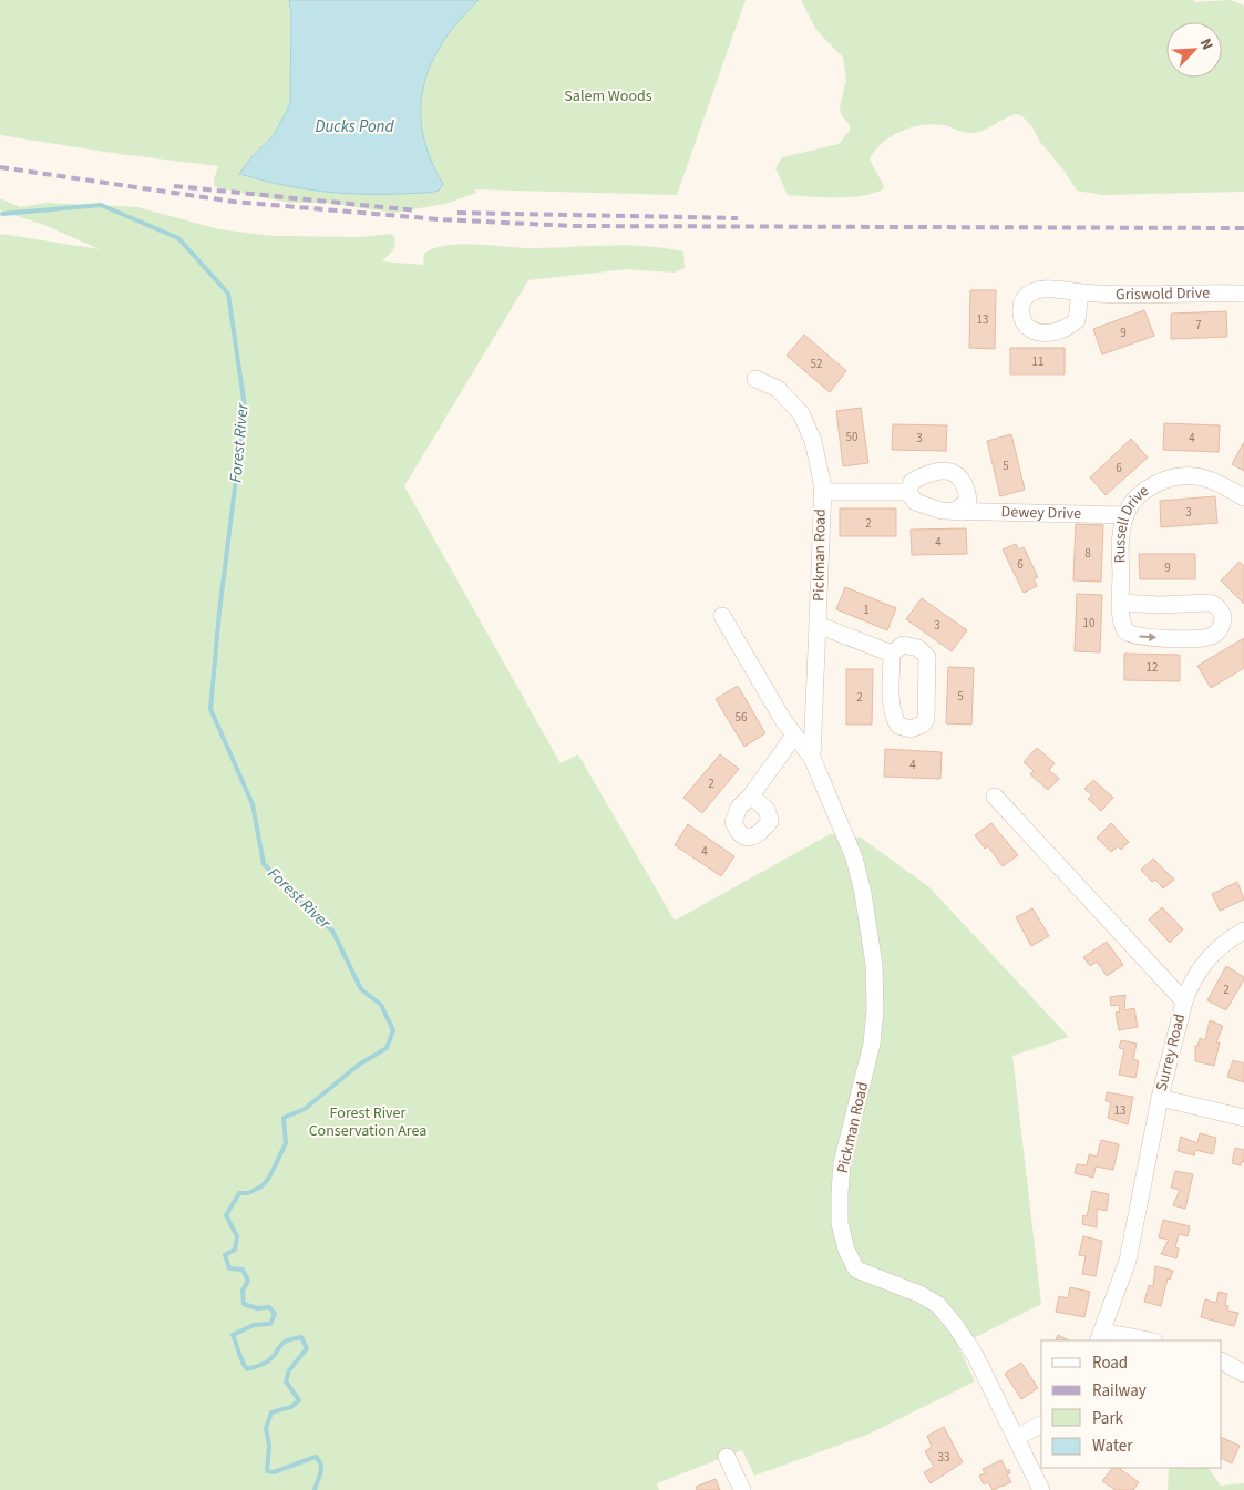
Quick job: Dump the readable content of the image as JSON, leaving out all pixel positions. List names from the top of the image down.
{
  "streets": {
    "street": [
      "Griswold Drive",
      "Dewey Drive",
      "Russell Drive",
      "Pickman Road",
      "Surrey Road"
    ]
  },
  "crossings": [
    ["Dewey Drive", "Russell Drive"]
  ],
  "water": ["Ducks Pond", "Forest River"],
  "parks": ["Salem Woods", "Forest River Conservation Area"],
  "house_numbers": [
    "13",
    "7",
    "9",
    "11",
    "52",
    "50",
    "3",
    "4",
    "5",
    "6",
    "3",
    "2",
    "4",
    "8",
    "6",
    "9",
    "1",
    "10",
    "3",
    "12",
    "5",
    "2",
    "56",
    "4",
    "2",
    "4",
    "2",
    "13",
    "33"
  ],
  "legend": [
    "Road",
    "Railway",
    "Park",
    "Water"
  ],
  "north": "top right"
}
